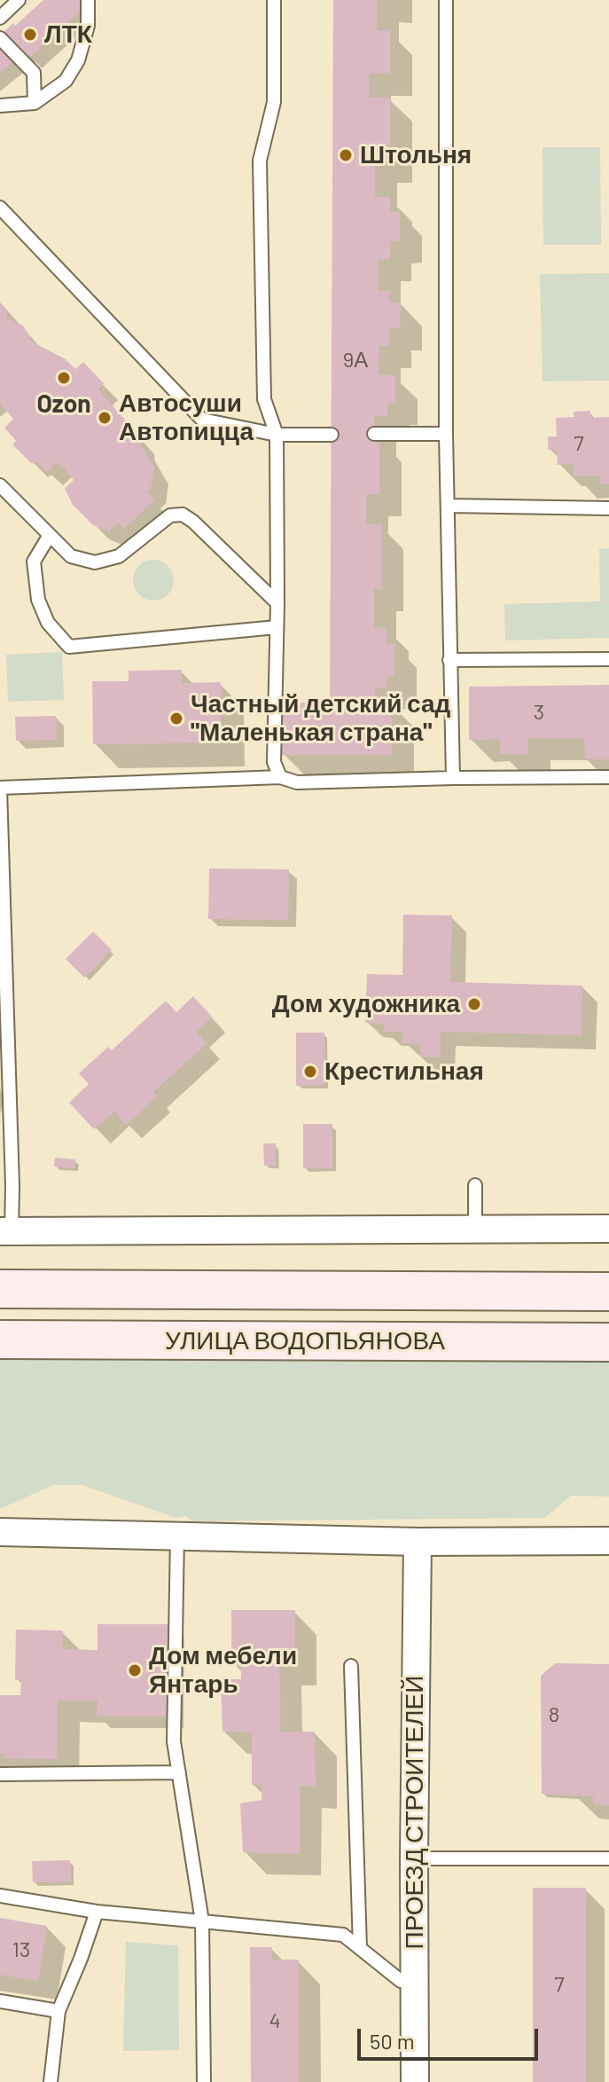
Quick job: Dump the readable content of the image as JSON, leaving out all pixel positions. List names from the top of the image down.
{
  "streets": {
    "main road": ["УЛИЦА ВОДОПЬЯНОВА"],
    "street": ["ПРОЕЗД СТРОИТЕЛЕЙ"]
  },
  "places": [
    "ЛТК",
    "Штольня",
    "Ozon",
    "Автосуши Автопицца",
    "Частный детский сад \"Маленькая страна\"",
    "Дом художника",
    "Крестильная",
    "Дом мебели Янтарь"
  ],
  "house_numbers": [
    "9А",
    "7",
    "3",
    "8",
    "13",
    "7",
    "4"
  ],
  "scale_bar": "50 m"
}
